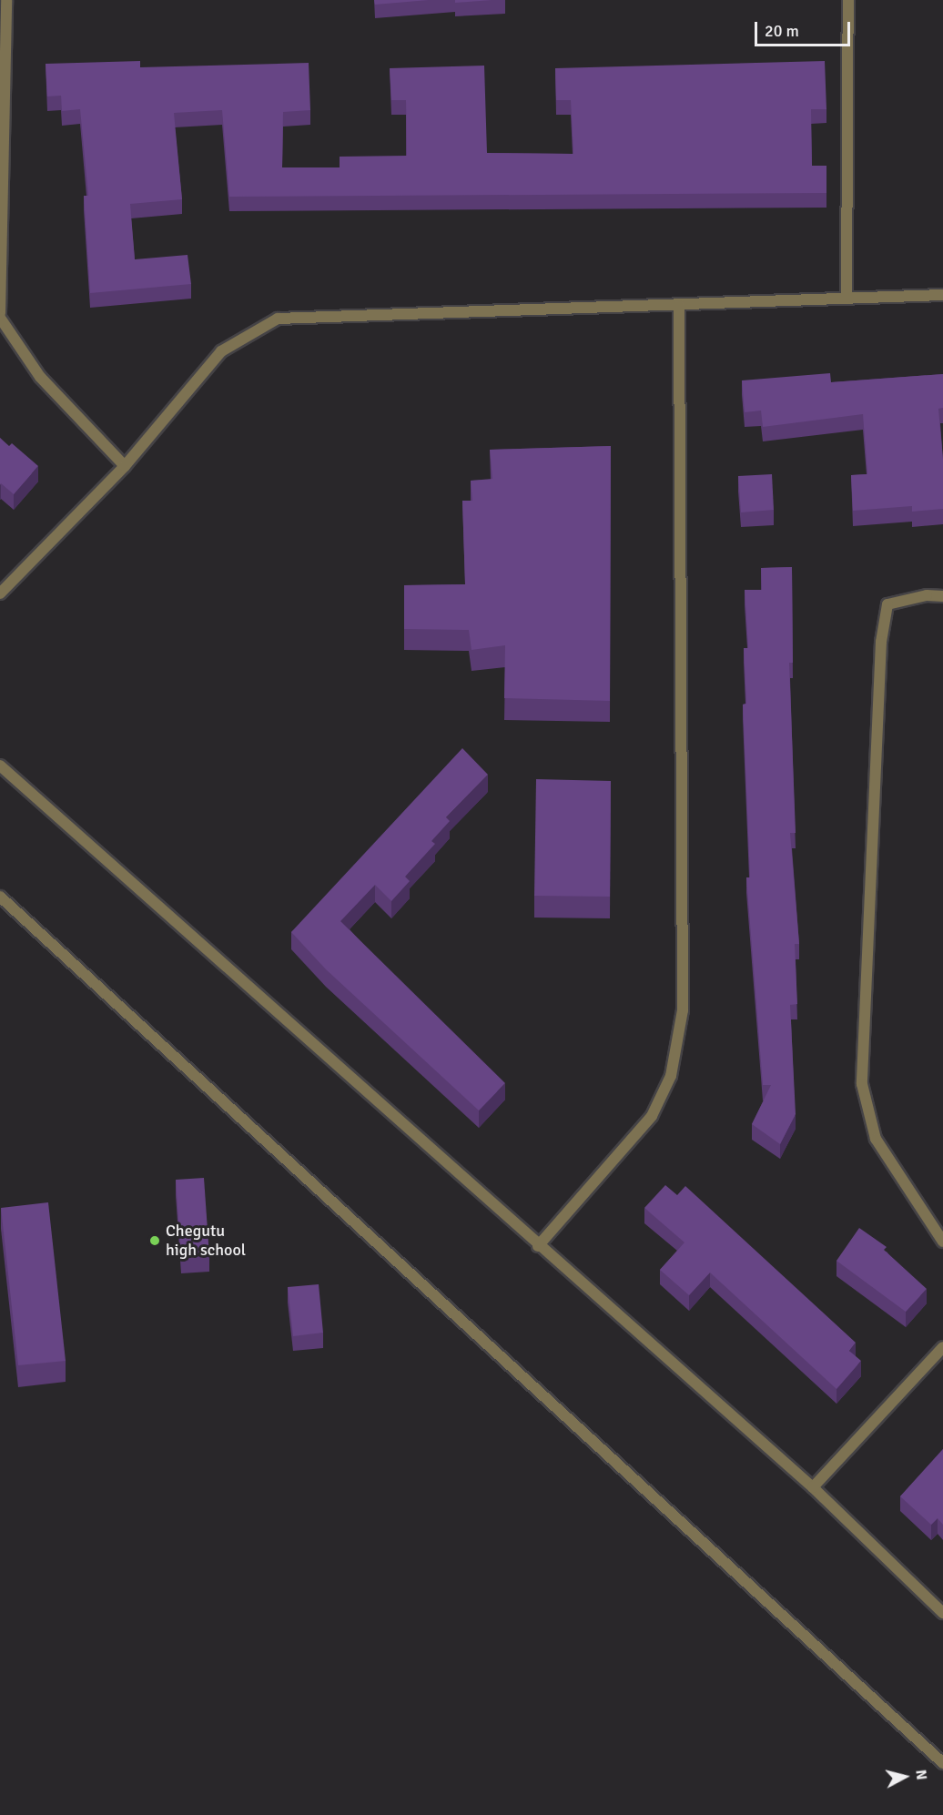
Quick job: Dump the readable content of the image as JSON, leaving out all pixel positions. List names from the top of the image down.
{
  "places": ["Chegutu high school"],
  "scale_bar": "20 m",
  "north": "right"
}
